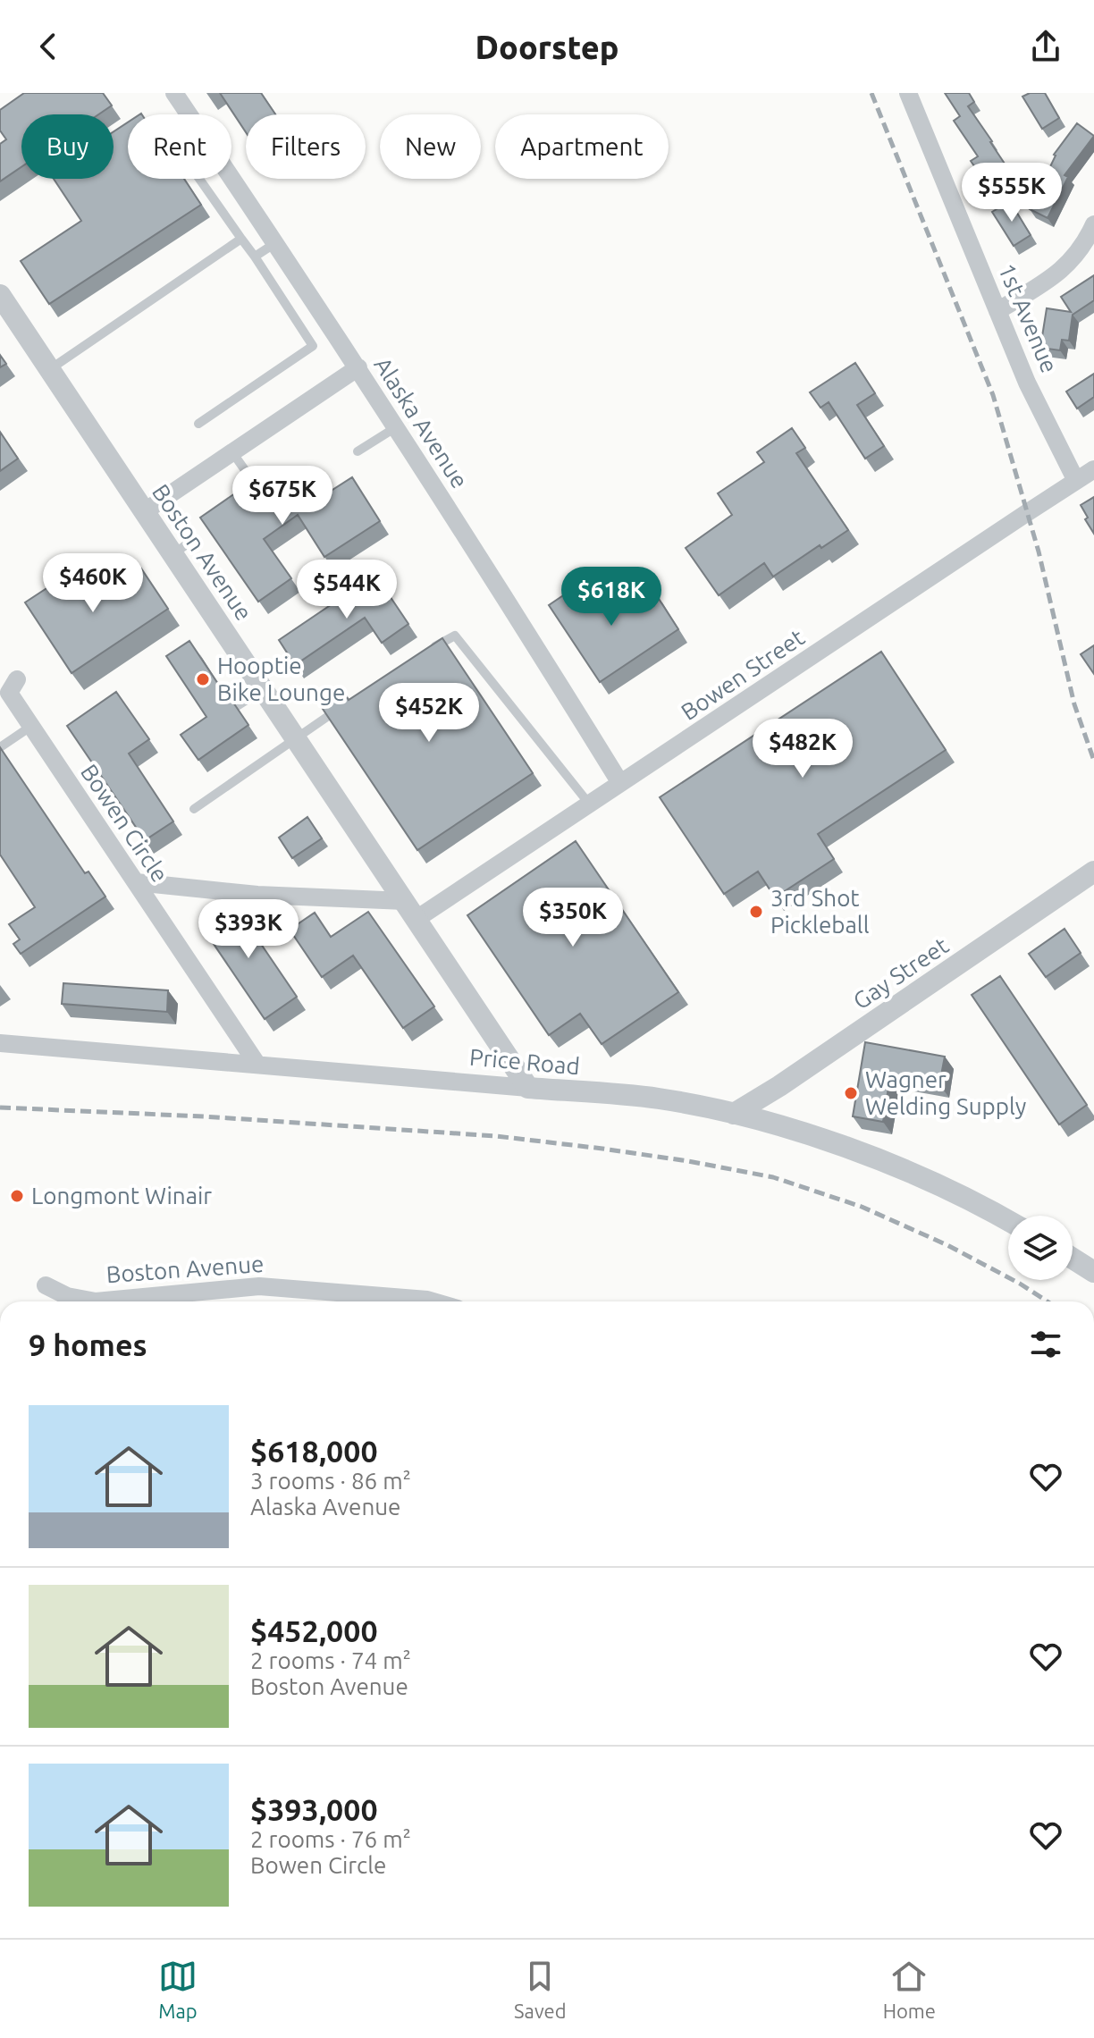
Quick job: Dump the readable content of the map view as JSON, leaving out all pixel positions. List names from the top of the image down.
{
  "streets": {
    "street": [
      "1st Avenue",
      "Alaska Avenue",
      "Boston Avenue",
      "Bowen Street",
      "Bowen Circle",
      "Gay Street",
      "Price Road"
    ]
  },
  "crossings": [
    ["1st Avenue", "Bowen Street"],
    ["Alaska Avenue", "Bowen Street"],
    ["Boston Avenue", "Bowen Street"],
    ["Boston Avenue", "Price Road"],
    ["Bowen Circle", "Price Road"],
    ["Gay Street", "Price Road"]
  ],
  "places": [
    "Hooptie Bike Lounge",
    "3rd Shot Pickleball",
    "Wagner Welding Supply",
    "Longmont Winair"
  ],
  "page": {
    "header": "Doorstep",
    "chip": [
      "Buy",
      "Rent",
      "Filters",
      "New",
      "Apartment"
    ],
    "price": [
      "$555K",
      "$675K",
      "$460K",
      "$544K",
      "$618K",
      "$452K",
      "$482K",
      "$350K",
      "$393K"
    ],
    "heading": "9 homes",
    "list": [
      {
        "name": "$618,000",
        "note": "3 rooms · 86 m² · Alaska Avenue"
      },
      {
        "name": "$452,000",
        "note": "2 rooms · 74 m² · Boston Avenue"
      },
      {
        "name": "$393,000",
        "note": "2 rooms · 76 m² · Bowen Circle"
      }
    ],
    "tabs": ["Map", "Saved", "Home"]
  }
}
